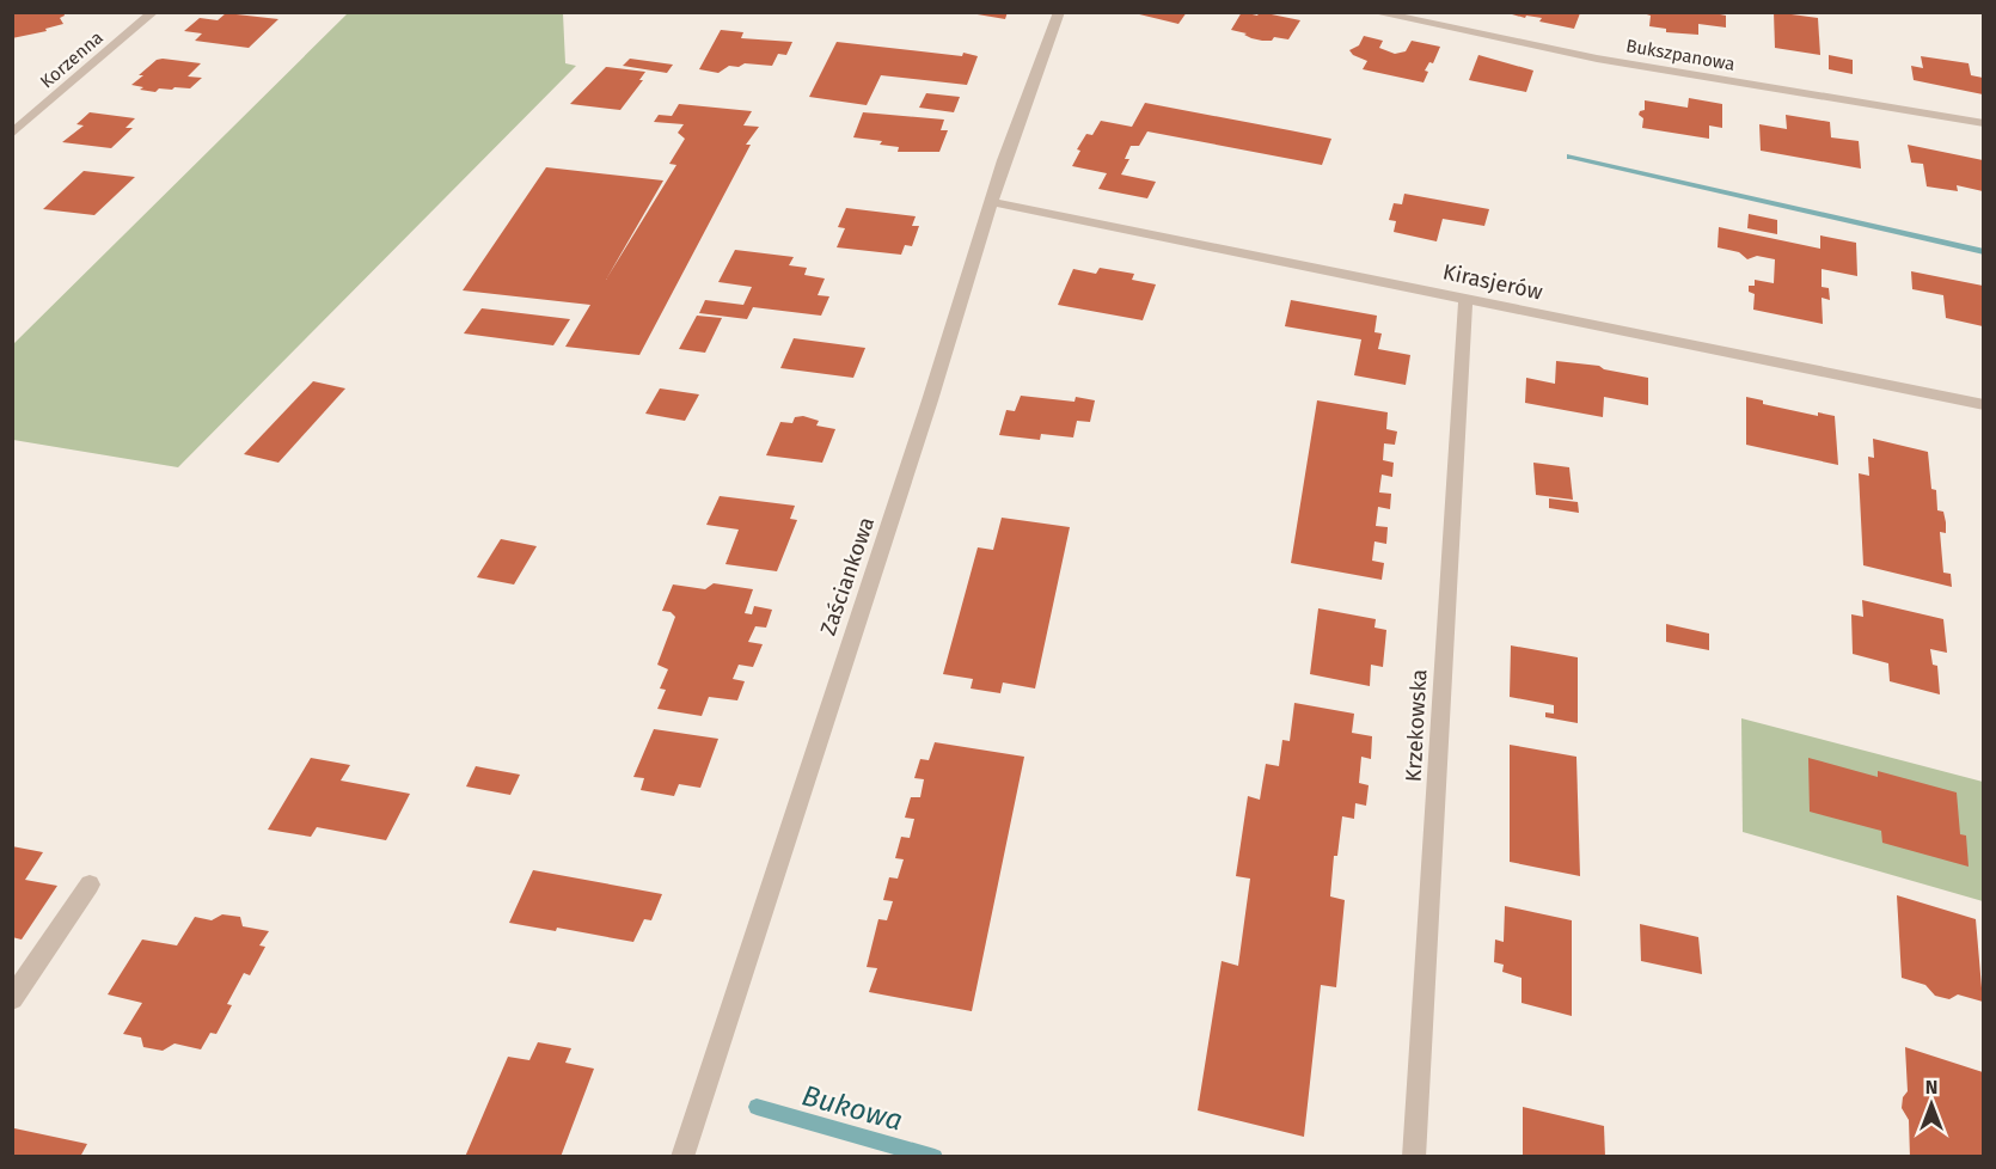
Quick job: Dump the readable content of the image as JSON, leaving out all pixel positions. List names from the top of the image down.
{
  "streets": {
    "street": [
      "Bukszpanowa",
      "Korzenna",
      "Kirasjerów",
      "Zaściankowa",
      "Krzekowska"
    ]
  },
  "crossings": [
    ["Kirasjerów", "Zaściankowa"],
    ["Kirasjerów", "Krzekowska"]
  ],
  "water": ["Bukowa"],
  "north": "top"
}
